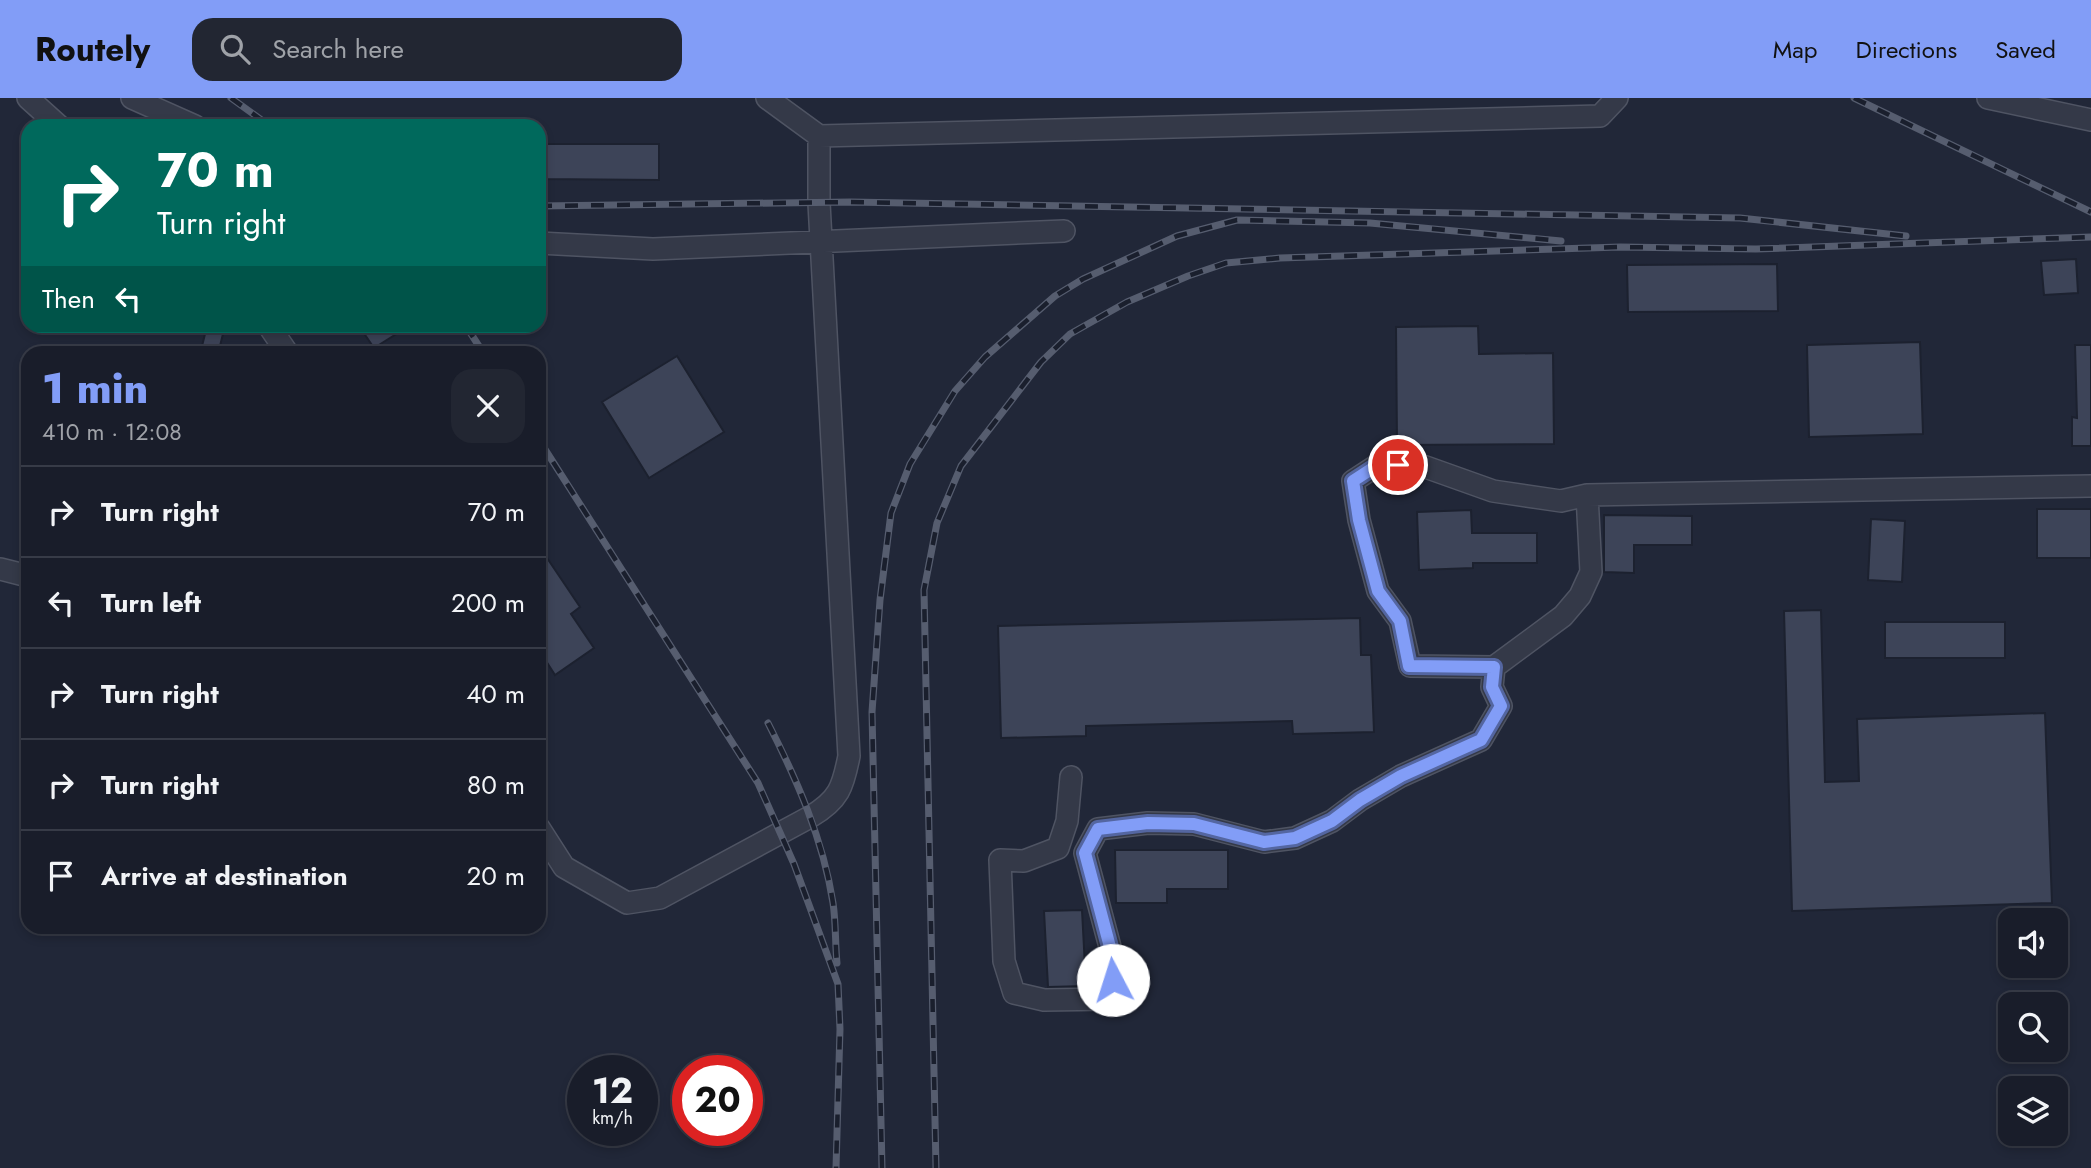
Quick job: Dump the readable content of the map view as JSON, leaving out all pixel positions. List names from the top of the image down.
{
  "page": {
    "header": "Routely",
    "search": "Search here",
    "nav": ["Map", "Directions", "Saved"],
    "turn": ["70 m", "Turn right"],
    "then": "Then",
    "heading": ["1 min", "410 m · 12:08"],
    "list": [
      {
        "name": "Turn right",
        "value": "70 m"
      },
      {
        "name": "Turn left",
        "value": "200 m"
      },
      {
        "name": "Turn right",
        "value": "40 m"
      },
      {
        "name": "Turn right",
        "value": "80 m"
      },
      {
        "name": "Arrive at destination",
        "value": "20 m"
      }
    ],
    "speed": "12 km/h",
    "limit": "20"
  }
}
